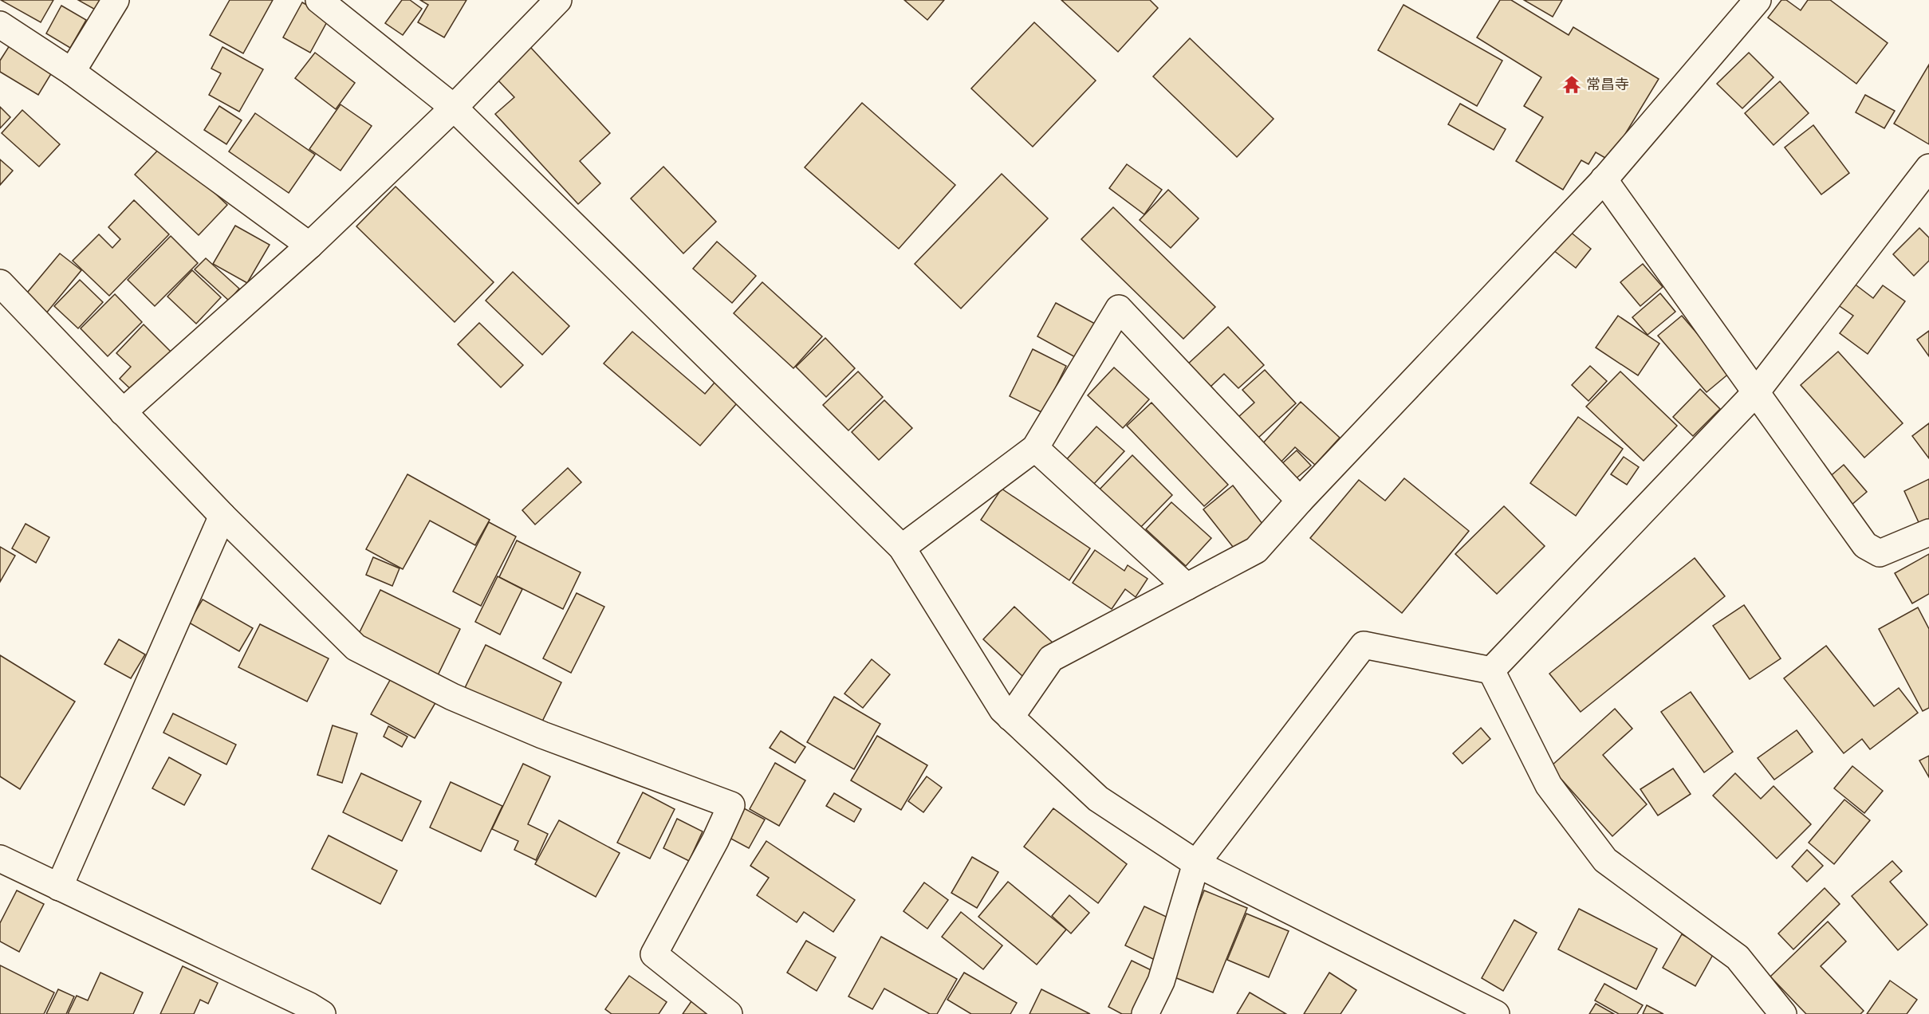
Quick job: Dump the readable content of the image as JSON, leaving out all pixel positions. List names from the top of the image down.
{
  "places": {
    "temple": ["常昌寺"]
  }
}
